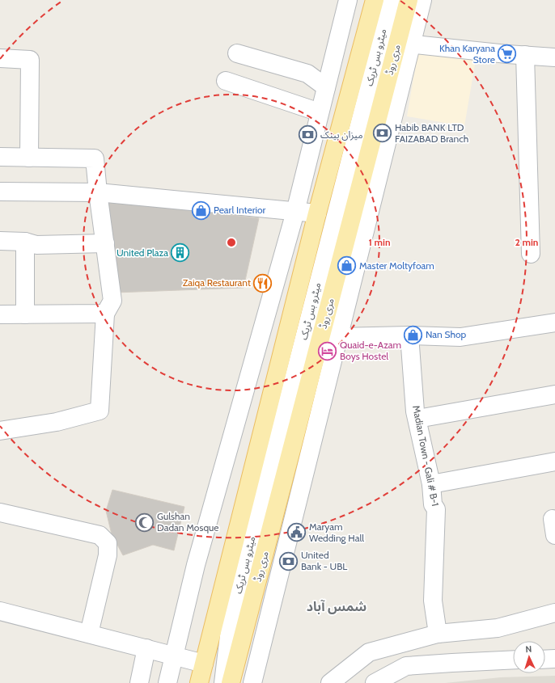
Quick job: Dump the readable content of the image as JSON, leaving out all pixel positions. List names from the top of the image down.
{
  "streets": {
    "main road": ["مری روڈ"],
    "street": ["میٹرو بس ٹریک", "Madian Town - Gali # B-1"]
  },
  "districts": ["شمس آباد"],
  "places": {
    "supermarket": ["Khan Karyana Store"],
    "bank": ["Habib BANK LTD FAIZABAD Branch", "میزان بینک", "United Bank - UBL"],
    "shop": ["Pearl Interior", "Master Moltyfoam", "Nan Shop"],
    "building": ["United Plaza"],
    "restaurant": ["Zaiqa Restaurant"],
    "hotel": ["Quaid-e-Azam Boys Hostel"],
    "mosque": ["Gulshan Dadan Mosque"],
    "public building": ["Maryam Wedding Hall"]
  },
  "north": "top",
  "rings": ["1 min", "2 min"]
}
